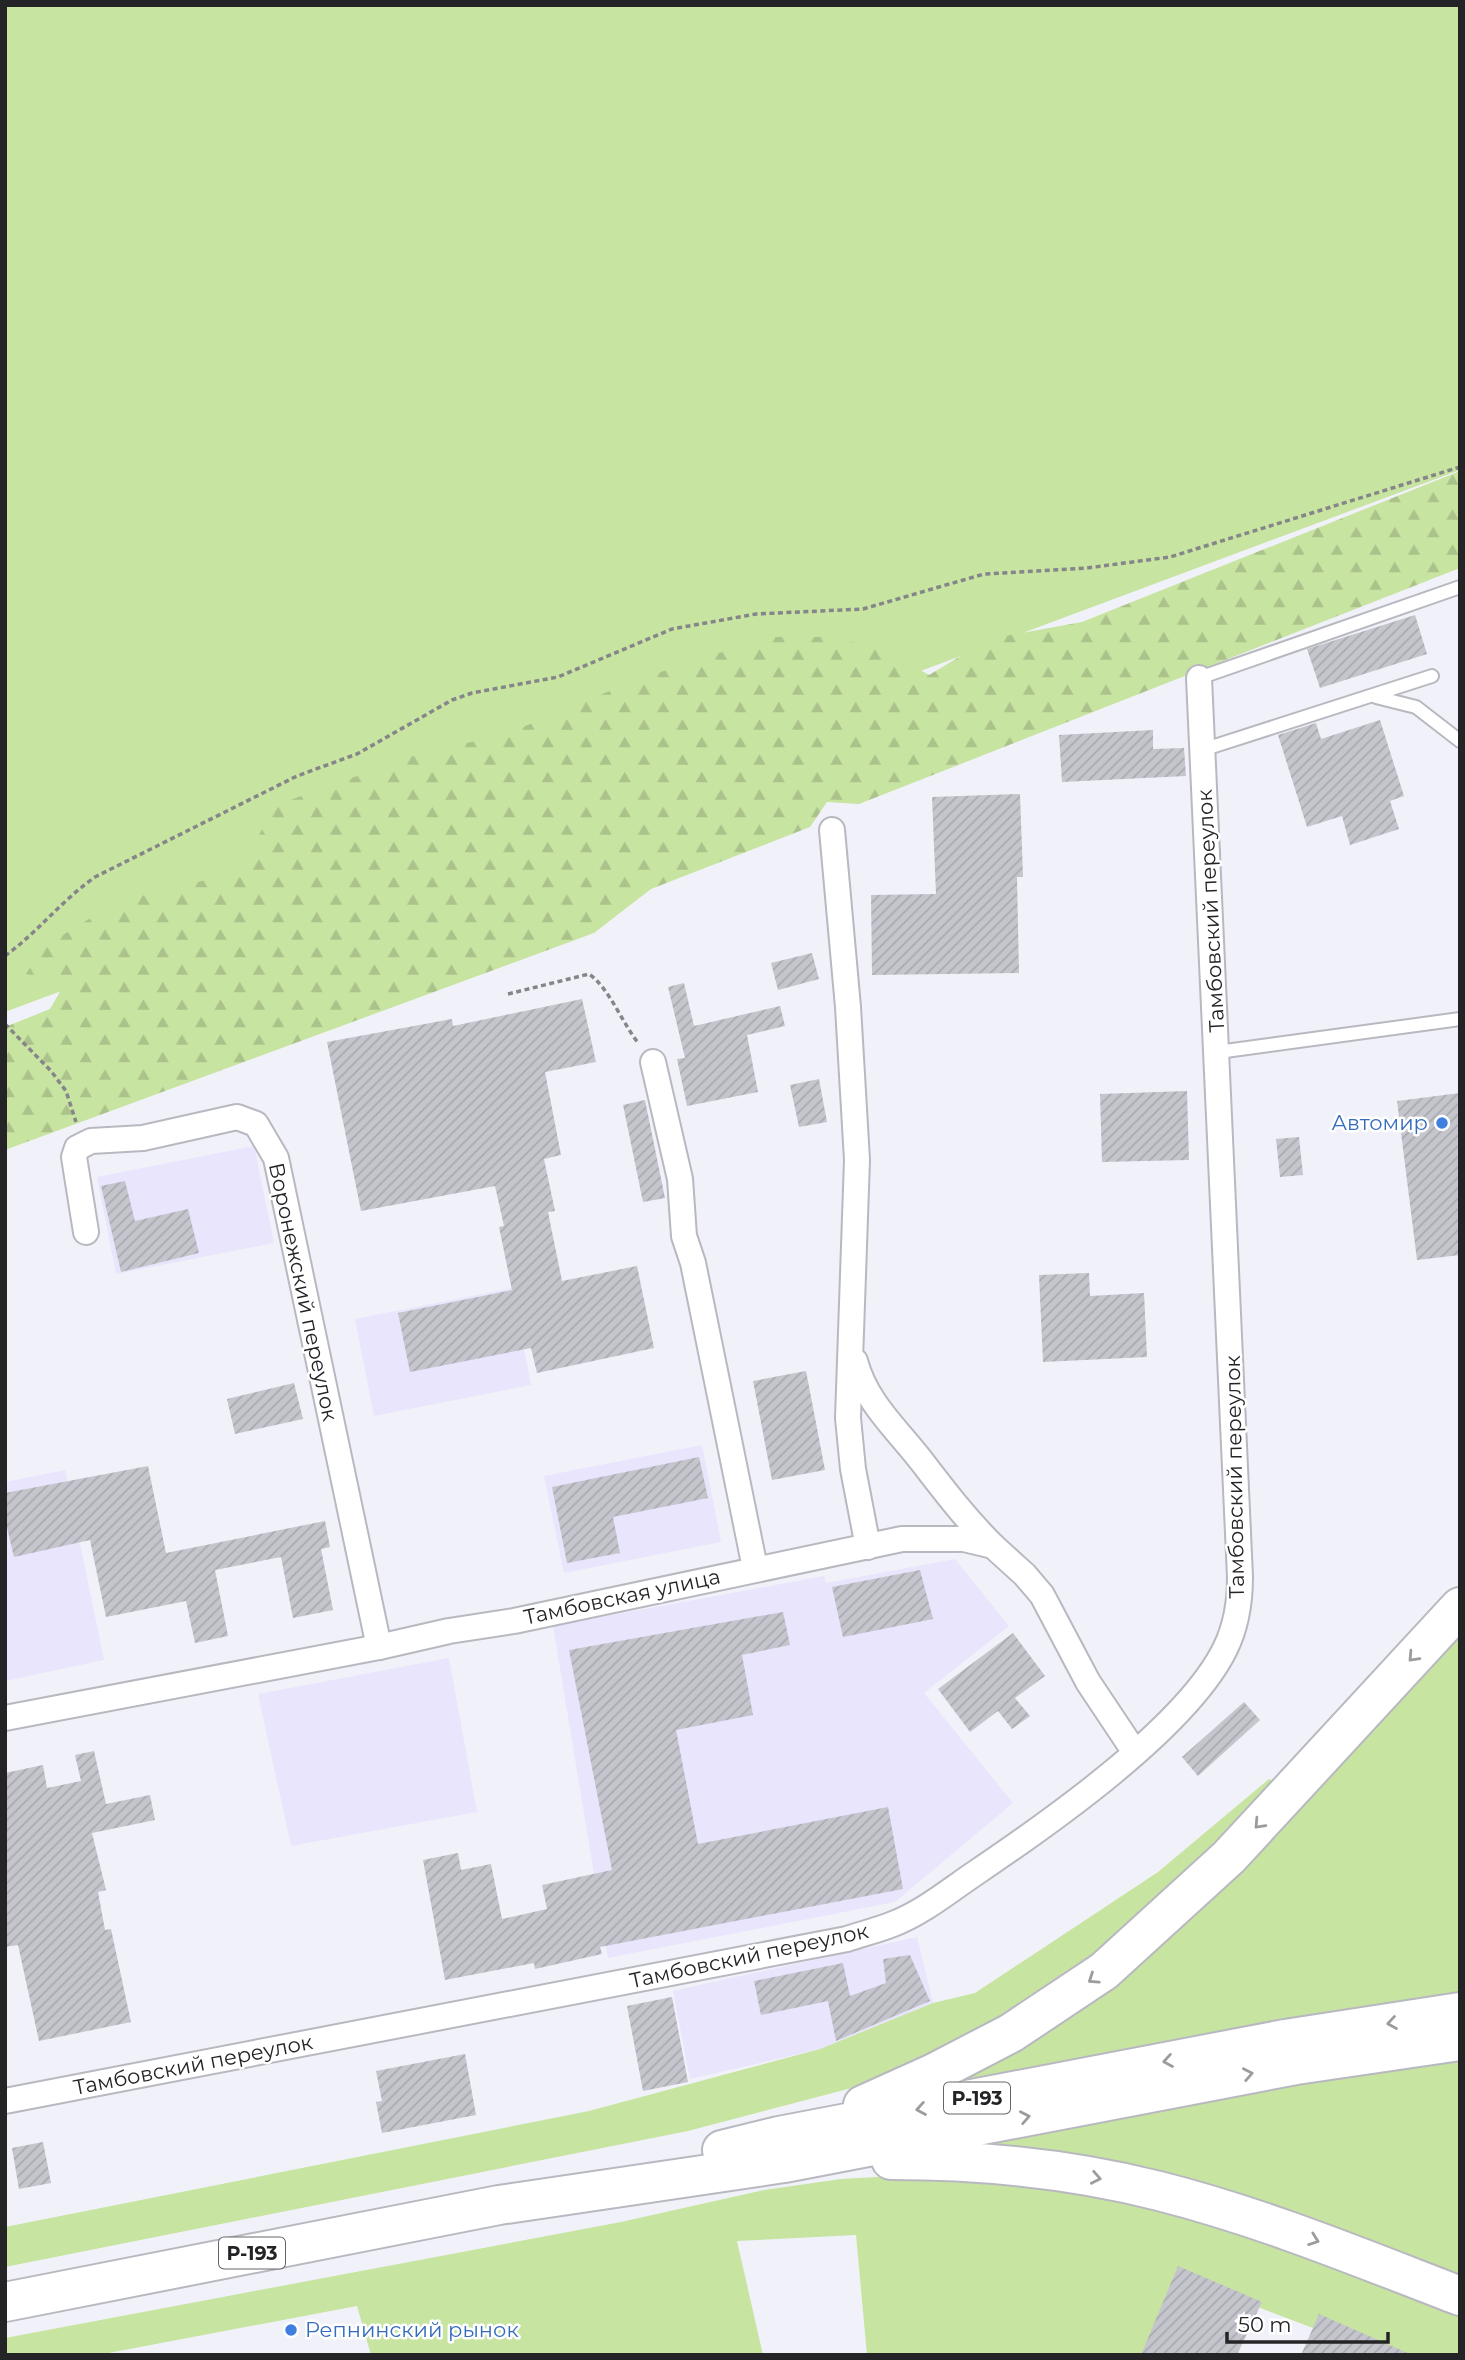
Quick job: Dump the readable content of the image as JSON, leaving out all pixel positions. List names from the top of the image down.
{
  "streets": {
    "highway": ["Р-193"],
    "street": ["Тамбовский переулок", "Воронежский переулок", "Тамбовская улица"]
  },
  "crossings": [
    ["Воронежский переулок", "Тамбовская улица"]
  ],
  "places": ["Автомир", "Репнинский рынок"],
  "scale_bar": "50 m"
}
